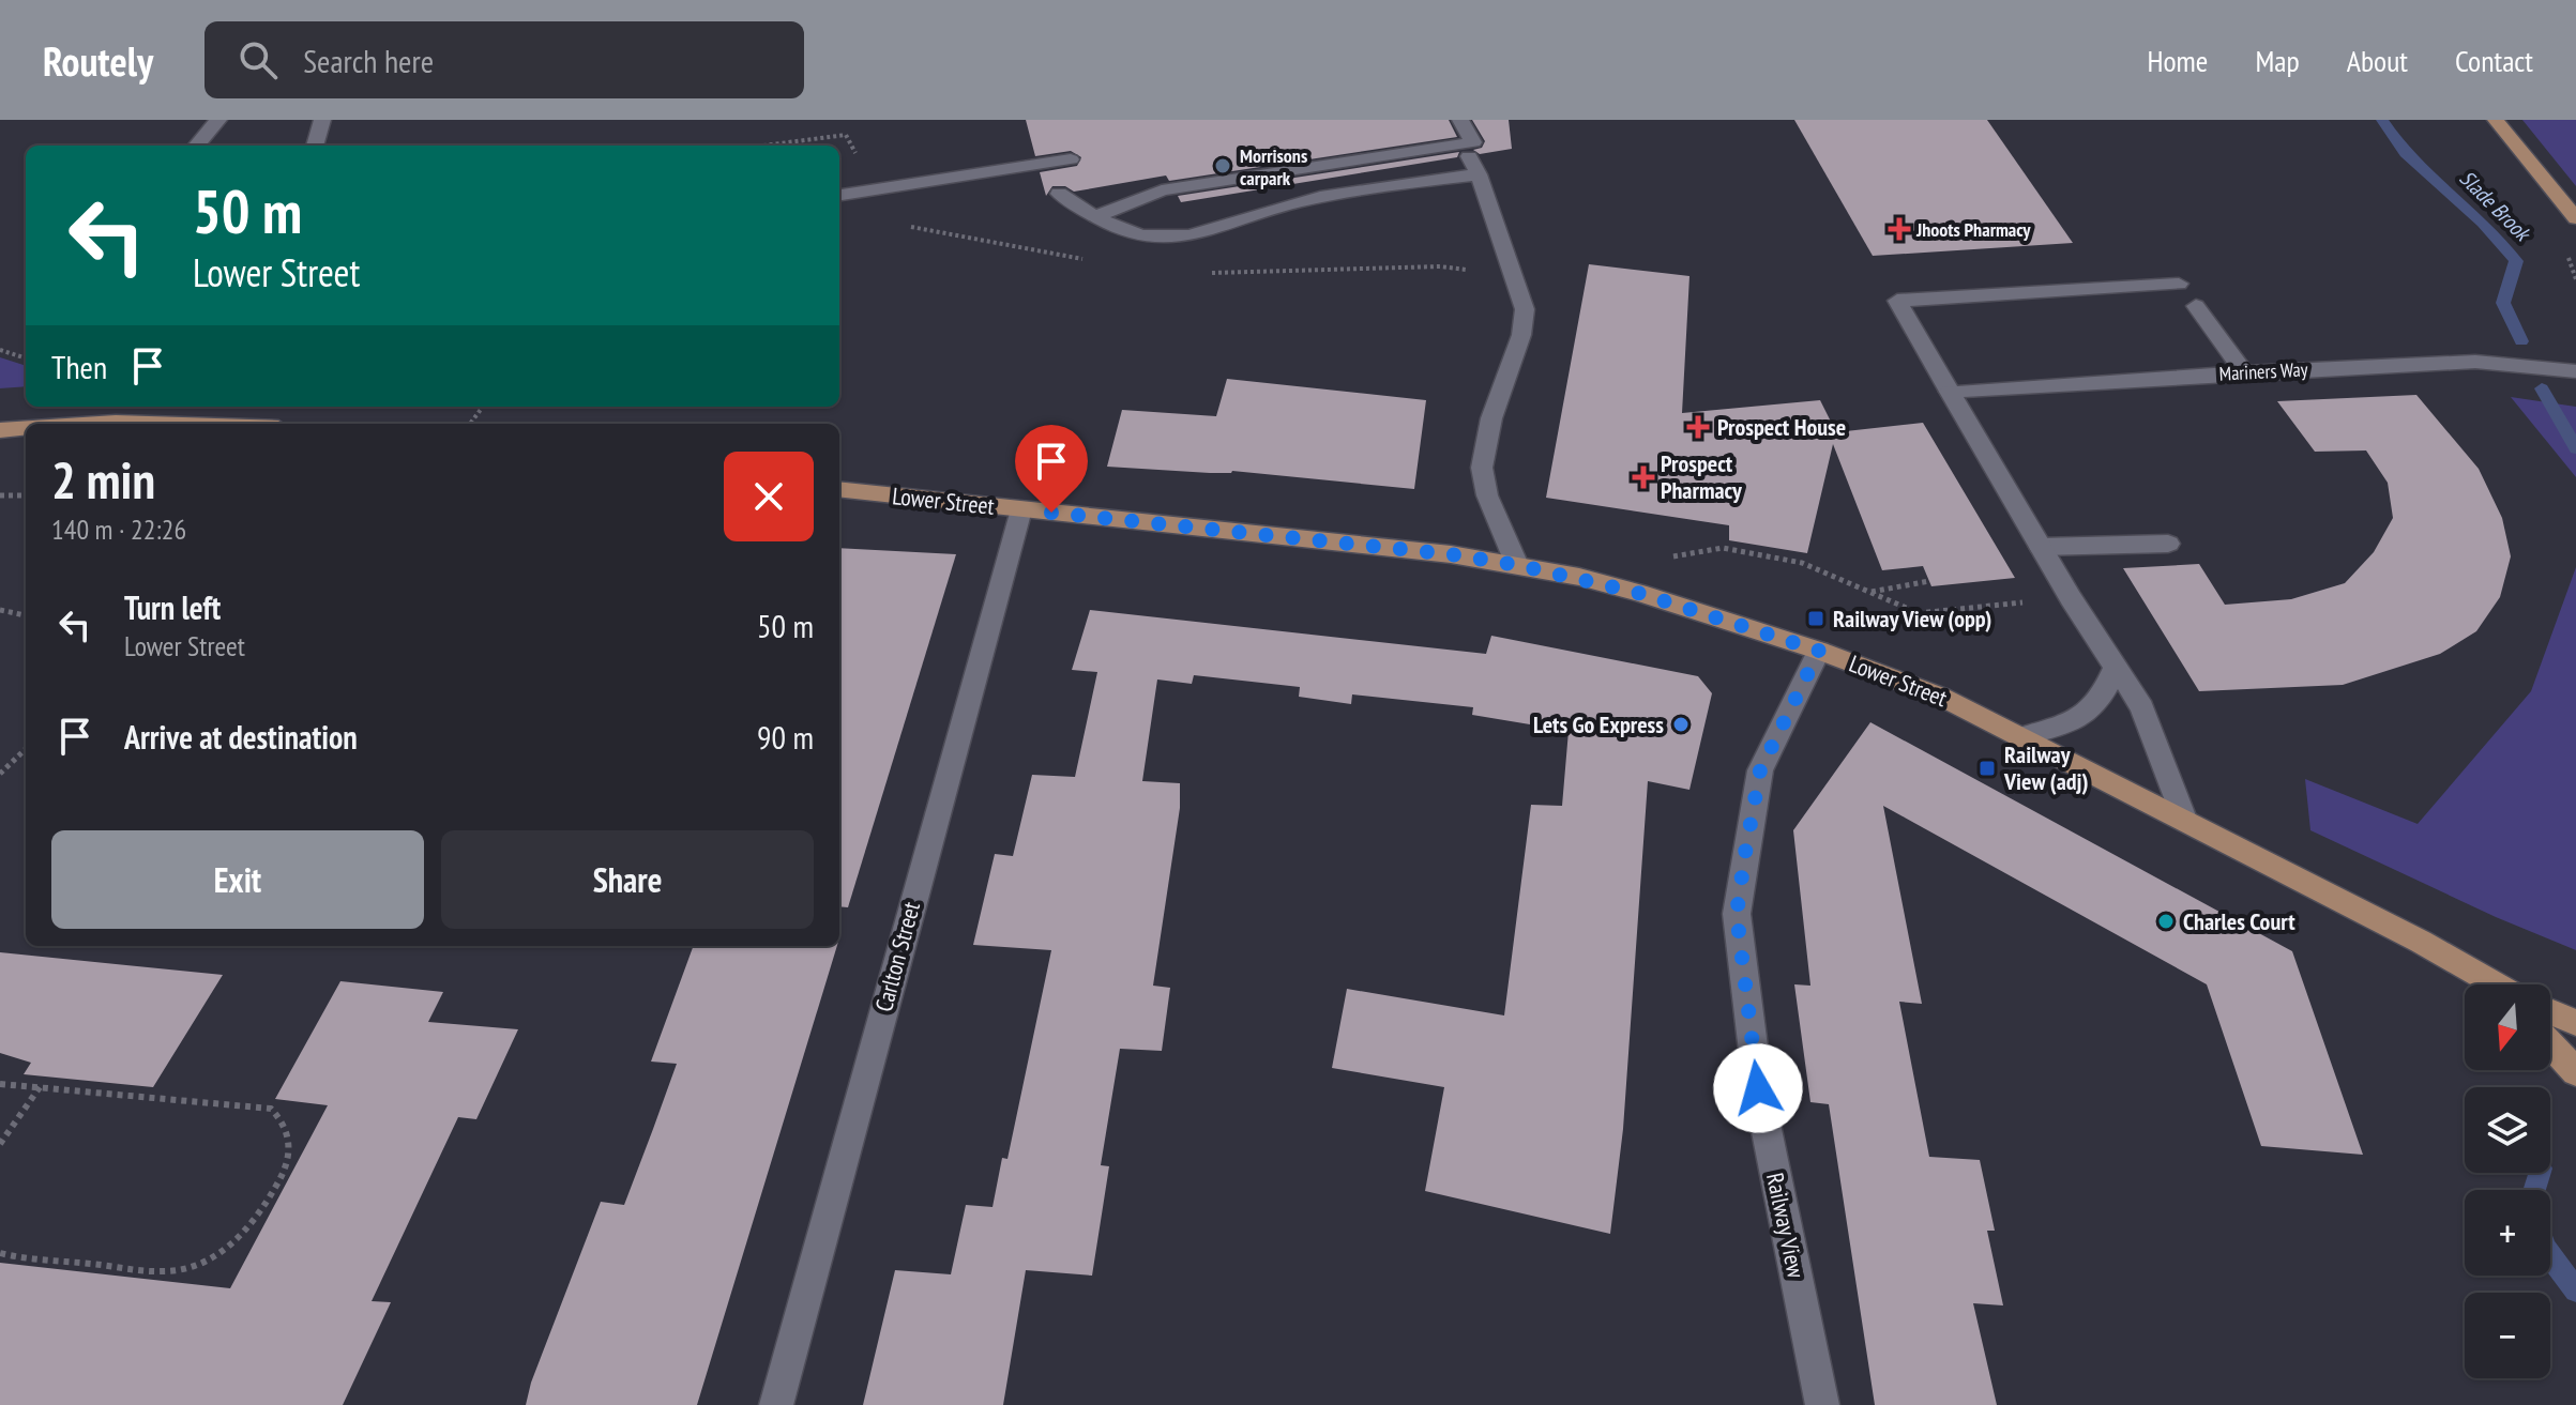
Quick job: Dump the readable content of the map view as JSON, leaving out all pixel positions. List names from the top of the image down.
{
  "streets": {
    "main road": ["Lower Street"],
    "street": ["Mariners Way", "Carlton Street", "Railway View"]
  },
  "crossings": [
    ["Lower Street", "Carlton Street"],
    ["Lower Street", "Railway View"]
  ],
  "water": ["Slade Brook"],
  "places": {
    "other": ["Morrisons carpark", "Lets Go Express", "Charles Court"],
    "health": ["Jhoots Pharmacy", "Prospect House", "Prospect Pharmacy"],
    "transit": ["Railway View (opp)", "Railway View (adj)"]
  },
  "north": "bottom",
  "page": {
    "header": "Routely",
    "search": "Search here",
    "nav": [
      "Home",
      "Map",
      "About",
      "Contact"
    ],
    "turn": ["50 m", "Lower Street"],
    "then": "Then",
    "heading": ["2 min", "140 m · 22:26"],
    "list": [
      {
        "name": "Turn left",
        "note": "Lower Street",
        "value": "50 m"
      },
      {
        "name": "Arrive at destination",
        "value": "90 m"
      }
    ],
    "buttons": ["Exit", "Share"],
    "map_buttons": ["+", "−"]
  }
}
